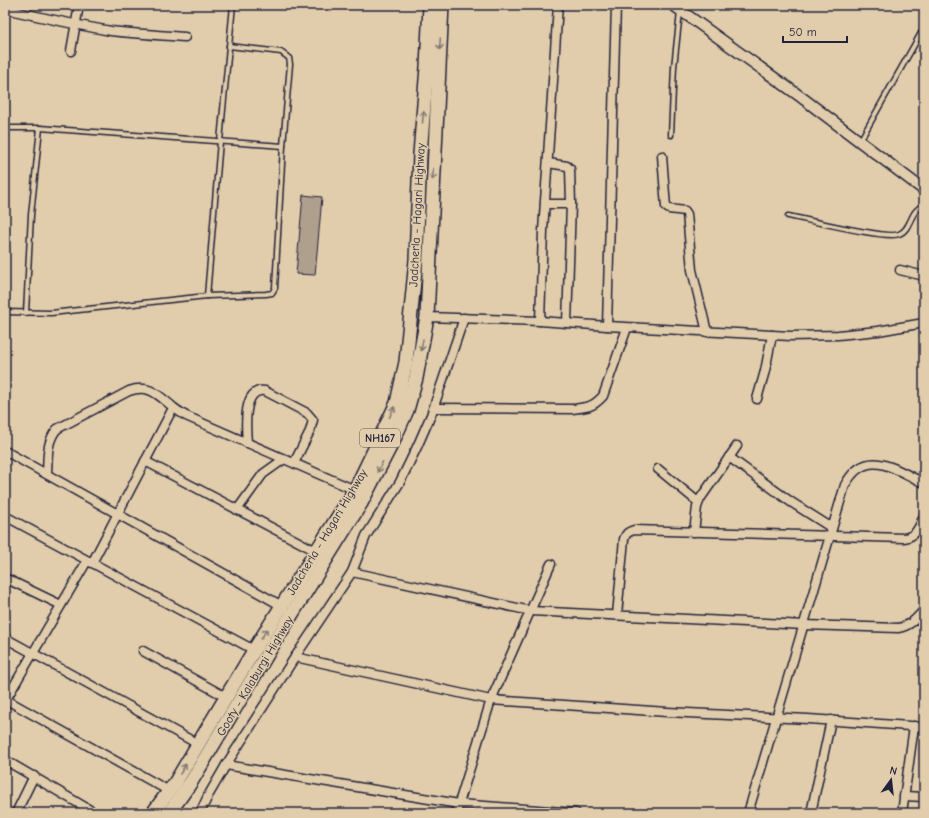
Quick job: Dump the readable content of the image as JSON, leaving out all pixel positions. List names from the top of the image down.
{
  "streets": {
    "highway": ["Jadcherla - Hagari Highway", "NH167", "Gooty - Kalaburgi Highway"]
  },
  "one_way": ["Jadcherla - Hagari Highway", "Gooty - Kalaburgi Highway"],
  "scale_bar": "50 m",
  "north": "top"
}
